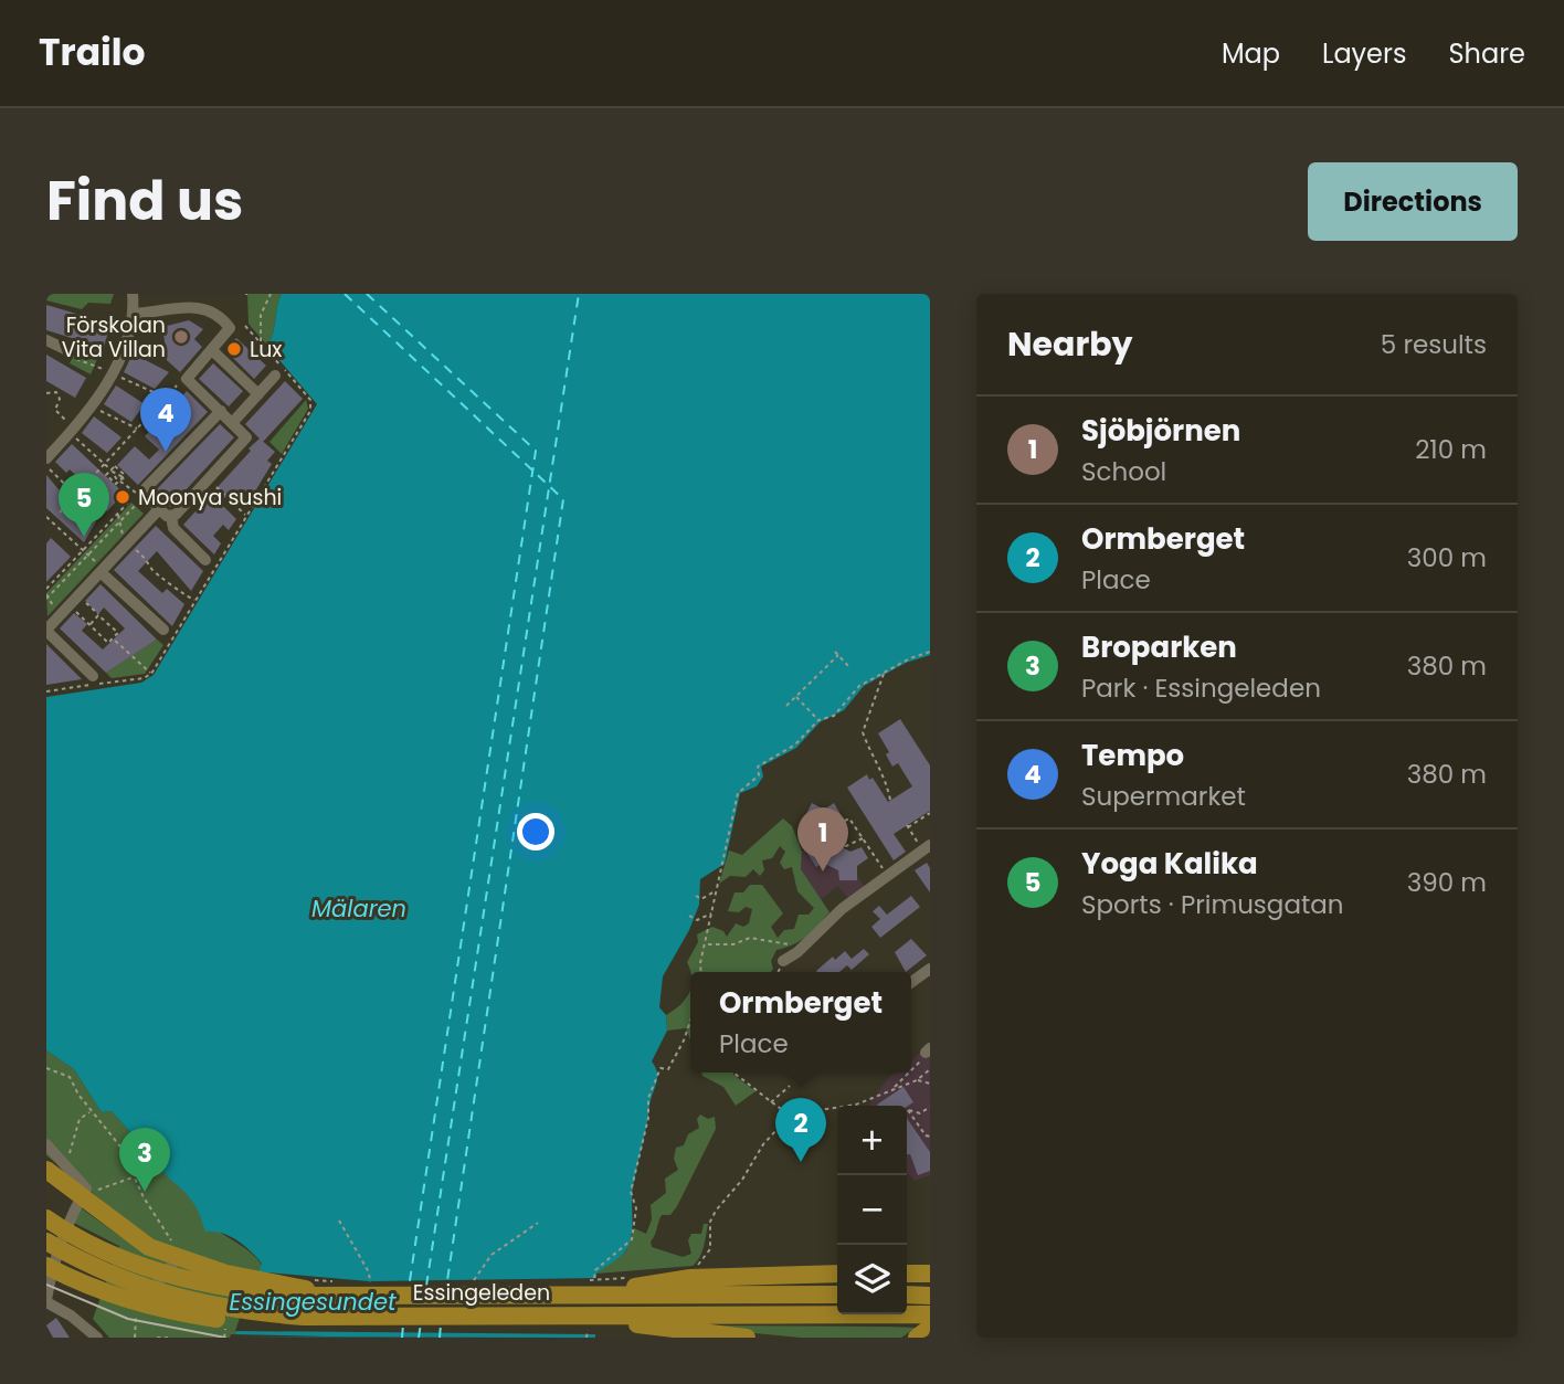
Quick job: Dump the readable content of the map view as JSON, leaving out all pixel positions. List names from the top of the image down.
{
  "streets": {
    "highway": ["Essingeleden"]
  },
  "water": ["Mälaren", "Essingesundet"],
  "places": ["Förskolan Vita Villan", "Lux", "Moonya sushi"],
  "page": {
    "header": "Trailo",
    "nav": ["Map", "Layers", "Share"],
    "title": "Find us",
    "buttons": "Directions",
    "heading": ["Nearby", "5 results"],
    "pins": [
      "4",
      "5",
      "1",
      "2",
      "3"
    ],
    "list": [
      {
        "mark": "1",
        "name": "Sjöbjörnen",
        "note": "School",
        "value": "210 m"
      },
      {
        "mark": "2",
        "name": "Ormberget",
        "note": "Place",
        "value": "300 m"
      },
      {
        "mark": "3",
        "name": "Broparken",
        "note": "Park · Essingeleden",
        "value": "380 m"
      },
      {
        "mark": "4",
        "name": "Tempo",
        "note": "Supermarket",
        "value": "380 m"
      },
      {
        "mark": "5",
        "name": "Yoga Kalika",
        "note": "Sports · Primusgatan",
        "value": "390 m"
      }
    ],
    "popup": ["Ormberget", "Place"],
    "map_buttons": ["+", "−"]
  }
}
